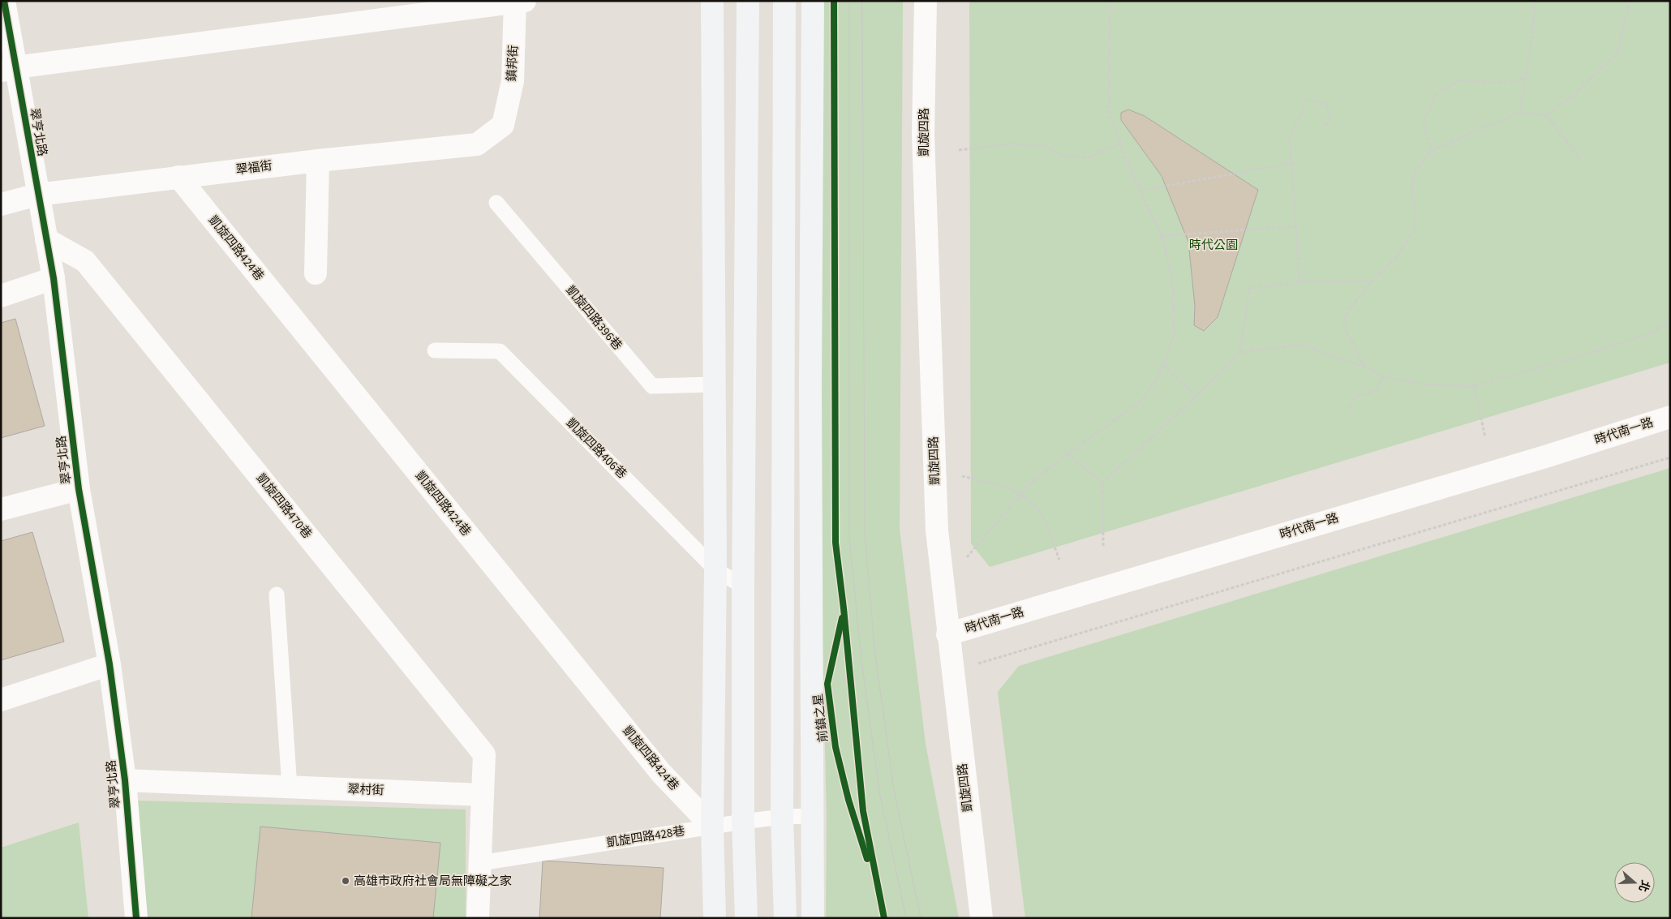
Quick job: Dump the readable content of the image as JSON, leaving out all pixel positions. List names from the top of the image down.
{
  "streets": {
    "street": [
      "鎮邦街",
      "翠亨北路",
      "凱旋四路",
      "翠福街",
      "凱旋四路424巷",
      "時代南一路",
      "凱旋四路470巷",
      "翠村街"
    ],
    "lane": ["凱旋四路396巷", "凱旋四路406巷", "凱旋四路428巷"],
    "cycle path": ["前鎮之星"]
  },
  "crossings": [
    ["鎮邦街", "翠福街"],
    ["翠亨北路", "翠福街"],
    ["翠亨北路", "凱旋四路470巷"],
    ["翠亨北路", "翠村街"],
    ["凱旋四路", "時代南一路"],
    ["翠福街", "凱旋四路424巷"],
    ["凱旋四路424巷", "凱旋四路428巷"],
    ["凱旋四路470巷", "翠村街"]
  ],
  "parks": ["時代公園"],
  "places": ["高雄市政府社會局無障礙之家"],
  "north": "right"
}
